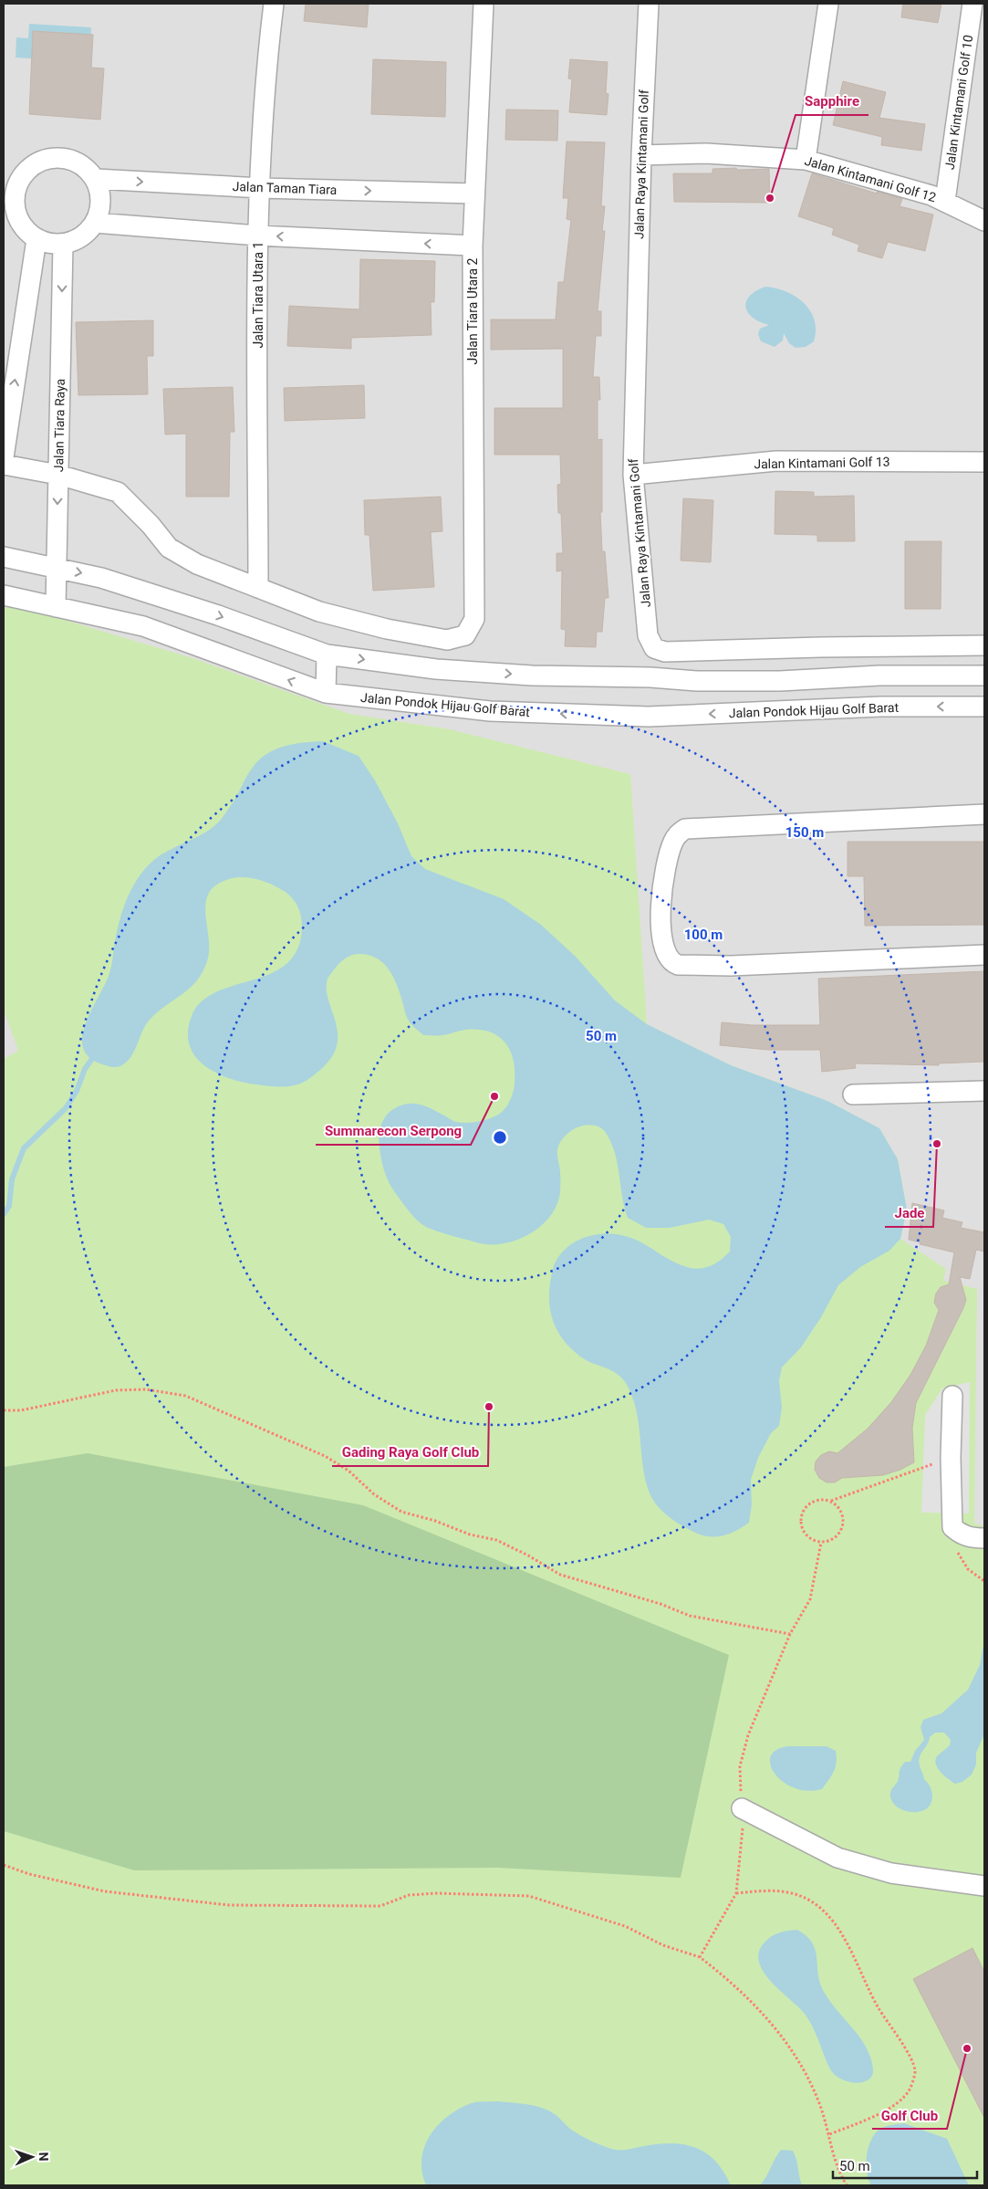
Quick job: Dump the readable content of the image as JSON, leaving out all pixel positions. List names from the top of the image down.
{
  "streets": {
    "street": [
      "Jalan Kintamani Golf 10",
      "Jalan Raya Kintamani Golf",
      "Jalan Kintamani Golf 12",
      "Jalan Taman Tiara",
      "Jalan Tiara Utara 1",
      "Jalan Tiara Utara 2",
      "Jalan Tiara Raya",
      "Jalan Kintamani Golf 13",
      "Jalan Pondok Hijau Golf Barat"
    ]
  },
  "crossings": [
    ["Jalan Kintamani Golf 10", "Jalan Kintamani Golf 12"],
    ["Jalan Raya Kintamani Golf", "Jalan Kintamani Golf 12"],
    ["Jalan Raya Kintamani Golf", "Jalan Kintamani Golf 13"],
    ["Jalan Taman Tiara", "Jalan Tiara Utara 1"],
    ["Jalan Taman Tiara", "Jalan Tiara Utara 2"],
    ["Jalan Taman Tiara", "Jalan Tiara Raya"],
    ["Jalan Tiara Utara 1", "Jalan Tiara Utara 2"],
    ["Jalan Tiara Raya", "Jalan Pondok Hijau Golf Barat"]
  ],
  "places": [
    "Sapphire",
    "Summarecon Serpong",
    "Jade",
    "Gading Raya Golf Club",
    "Golf Club"
  ],
  "scale_bar": "50 m",
  "north": "right",
  "rings": ["150 m", "100 m", "50 m"]
}
